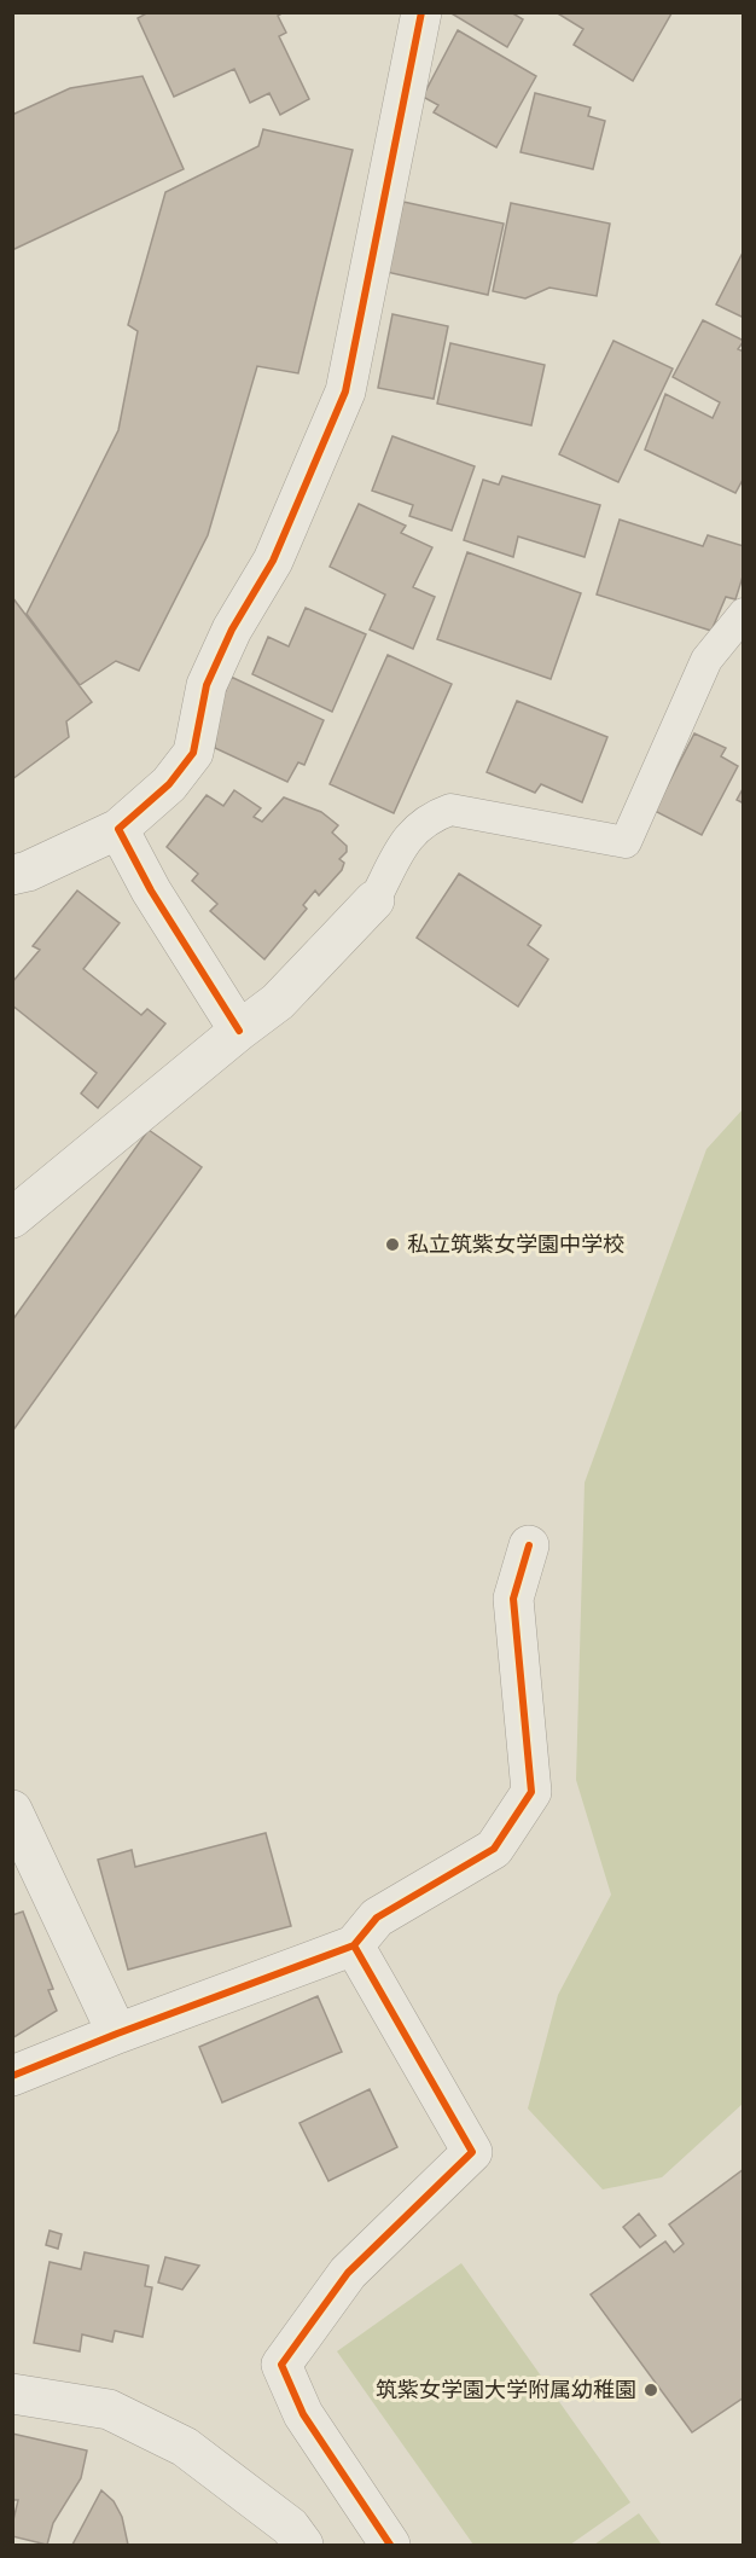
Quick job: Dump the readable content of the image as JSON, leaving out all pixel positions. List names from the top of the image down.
{
  "places": ["私立筑紫女学園中学校", "筑紫女学園大学附属幼稚園"]
}
